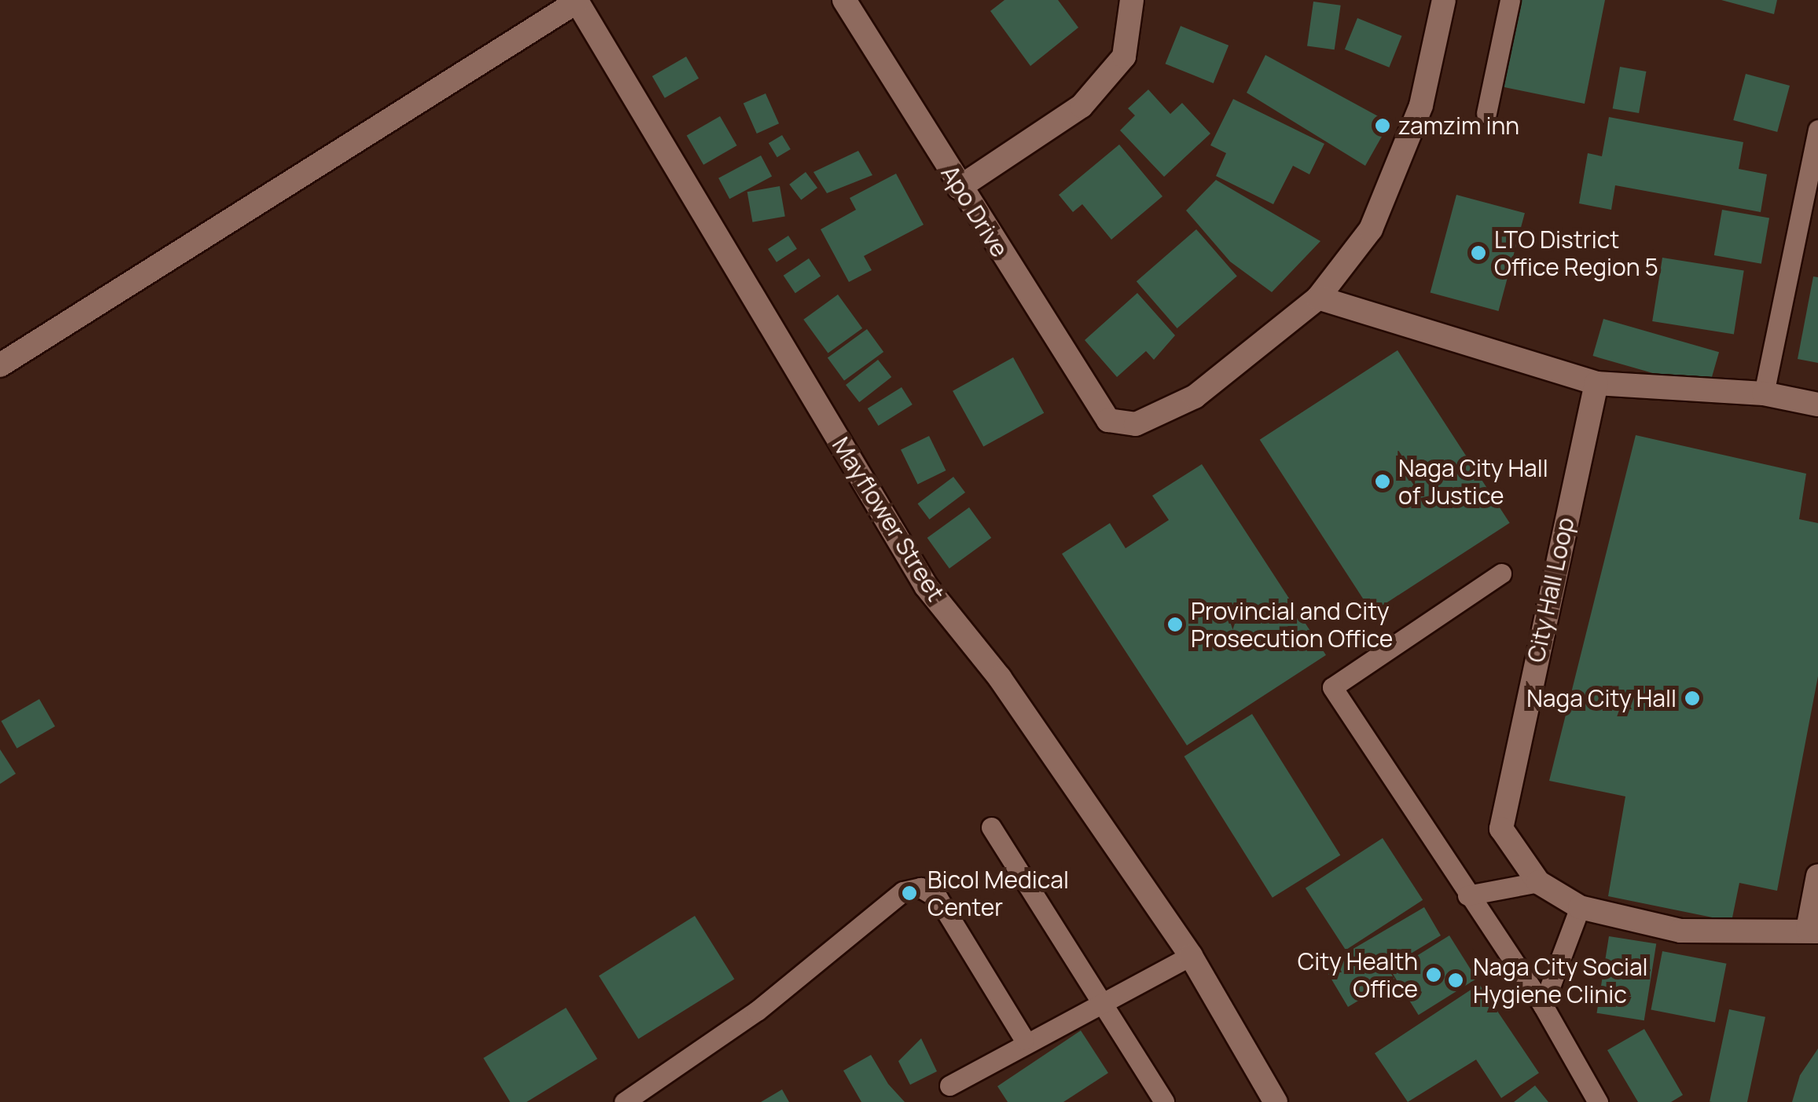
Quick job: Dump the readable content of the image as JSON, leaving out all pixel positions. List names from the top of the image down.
{
  "streets": {
    "street": ["Apo Drive", "Mayflower Street", "City Hall Loop"]
  },
  "places": [
    "zamzim inn",
    "LTO District Office Region 5",
    "Naga City Hall of Justice",
    "Provincial and City Prosecution Office",
    "Naga City Hall",
    "Bicol Medical Center",
    "City Health Office",
    "Naga City Social Hygiene Clinic"
  ]
}
